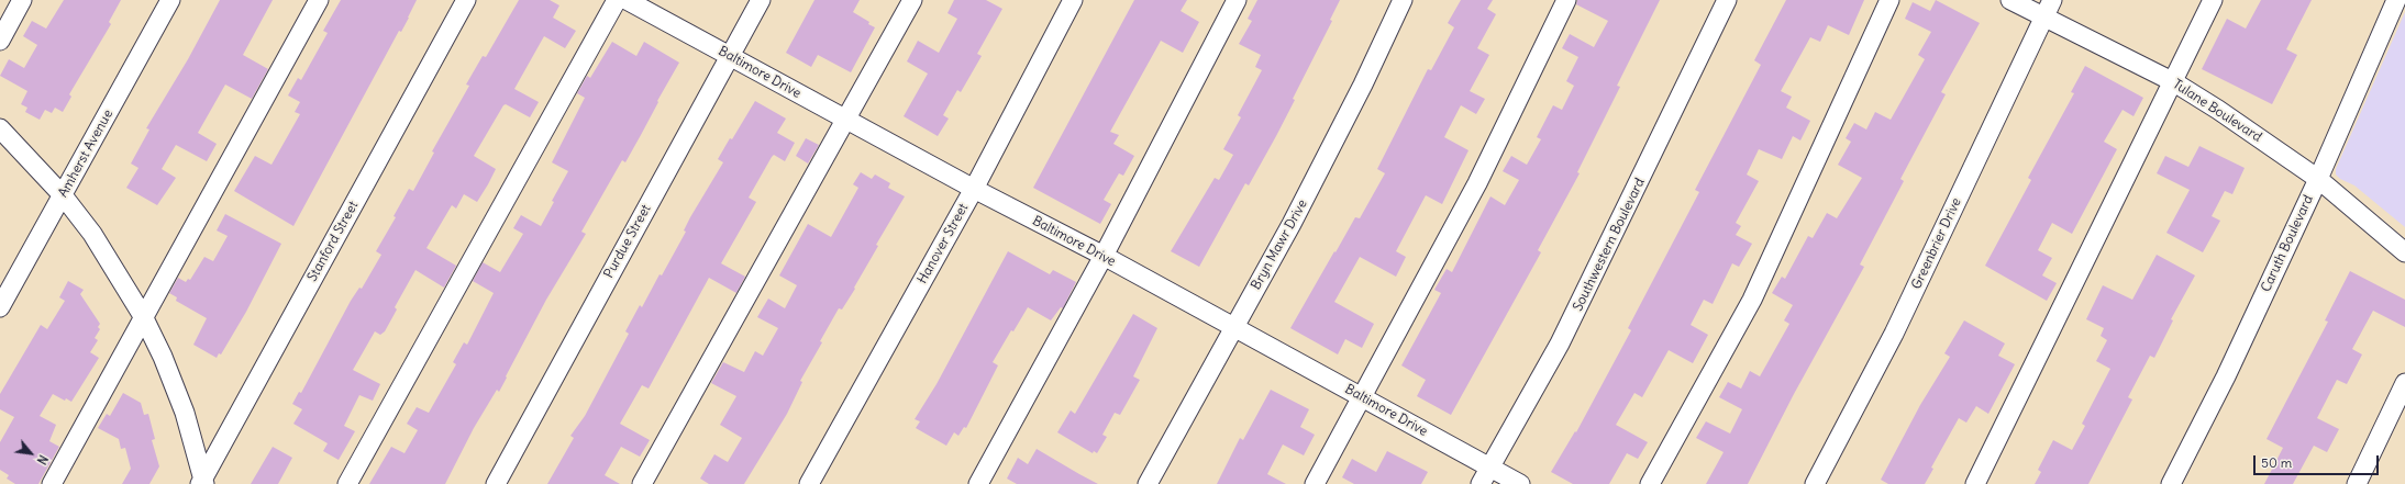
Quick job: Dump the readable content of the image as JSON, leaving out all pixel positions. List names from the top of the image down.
{
  "streets": {
    "street": [
      "Baltimore Drive",
      "Tulane Boulevard",
      "Amherst Avenue",
      "Stanford Street",
      "Purdue Street",
      "Hanover Street",
      "Greenbrier Drive",
      "Caruth Boulevard",
      "Bryn Mawr Drive",
      "Southwestern Boulevard"
    ]
  },
  "crossings": [
    ["Baltimore Drive", "Purdue Street"],
    ["Baltimore Drive", "Hanover Street"],
    ["Baltimore Drive", "Bryn Mawr Drive"],
    ["Baltimore Drive", "Southwestern Boulevard"],
    ["Tulane Boulevard", "Greenbrier Drive"],
    ["Tulane Boulevard", "Caruth Boulevard"]
  ],
  "scale_bar": "50 m",
  "north": "bottom right"
}
